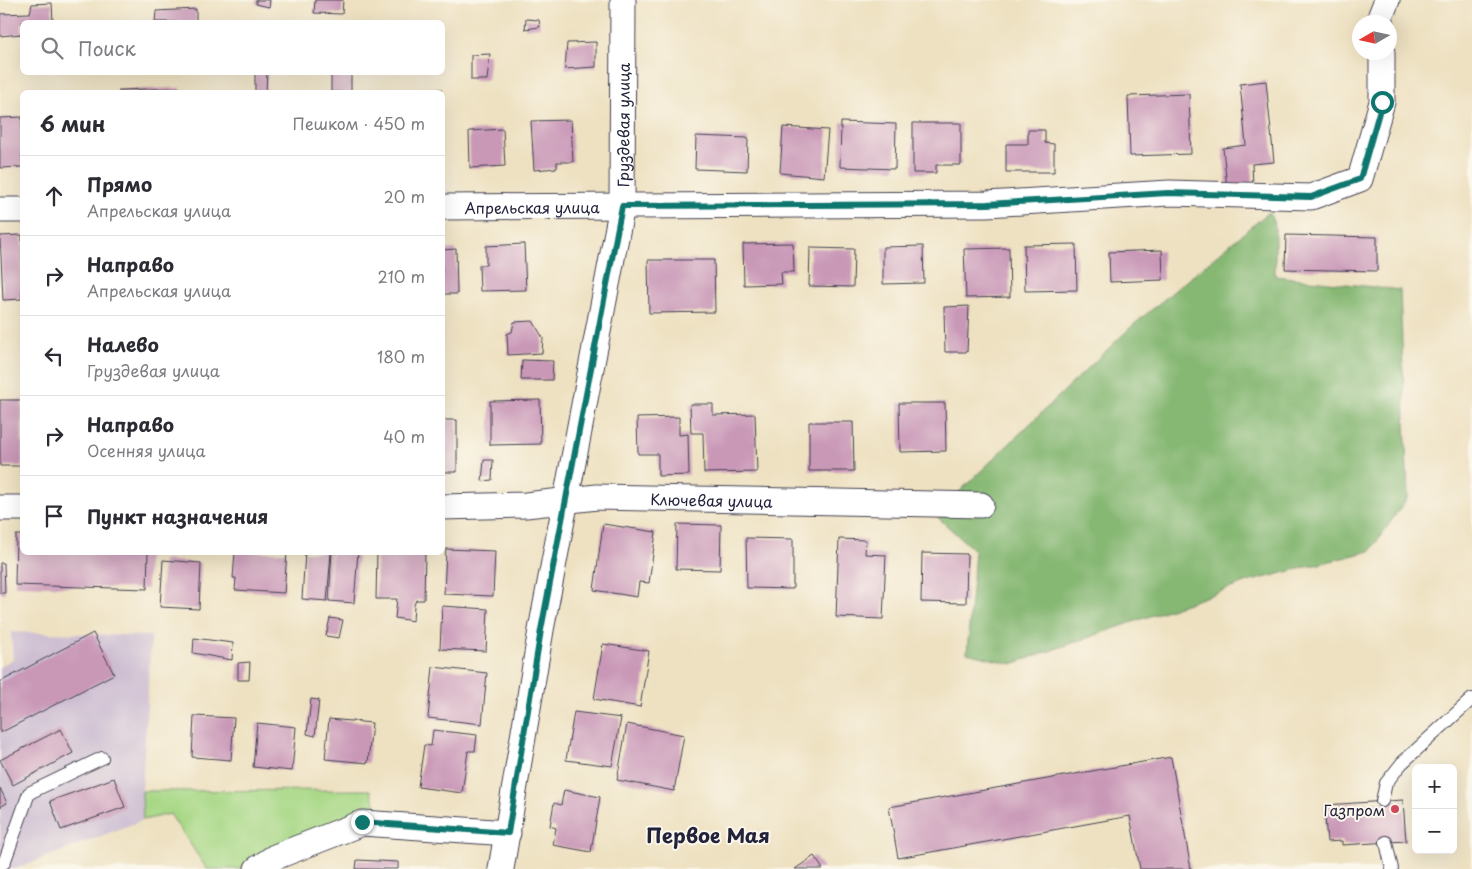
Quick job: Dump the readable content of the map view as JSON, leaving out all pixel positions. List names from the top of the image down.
{
  "streets": {
    "street": ["Груздевая улица", "Апрельская улица", "Ключевая улица"]
  },
  "crossings": [
    ["Груздевая улица", "Апрельская улица"],
    ["Груздевая улица", "Ключевая улица"]
  ],
  "districts": ["Первое Мая"],
  "places": ["Газпром"],
  "north": "left",
  "page": {
    "search": "Поиск",
    "heading": ["6 мин", "Пешком · 450 m"],
    "list": [
      ["Прямо", "Апрельская улица", "20 m"],
      ["Направо", "Апрельская улица", "210 m"],
      ["Налево", "Груздевая улица", "180 m"],
      ["Направо", "Осенняя улица", "40 m"],
      "Пункт назначения"
    ],
    "map_buttons": ["+", "−"]
  }
}
